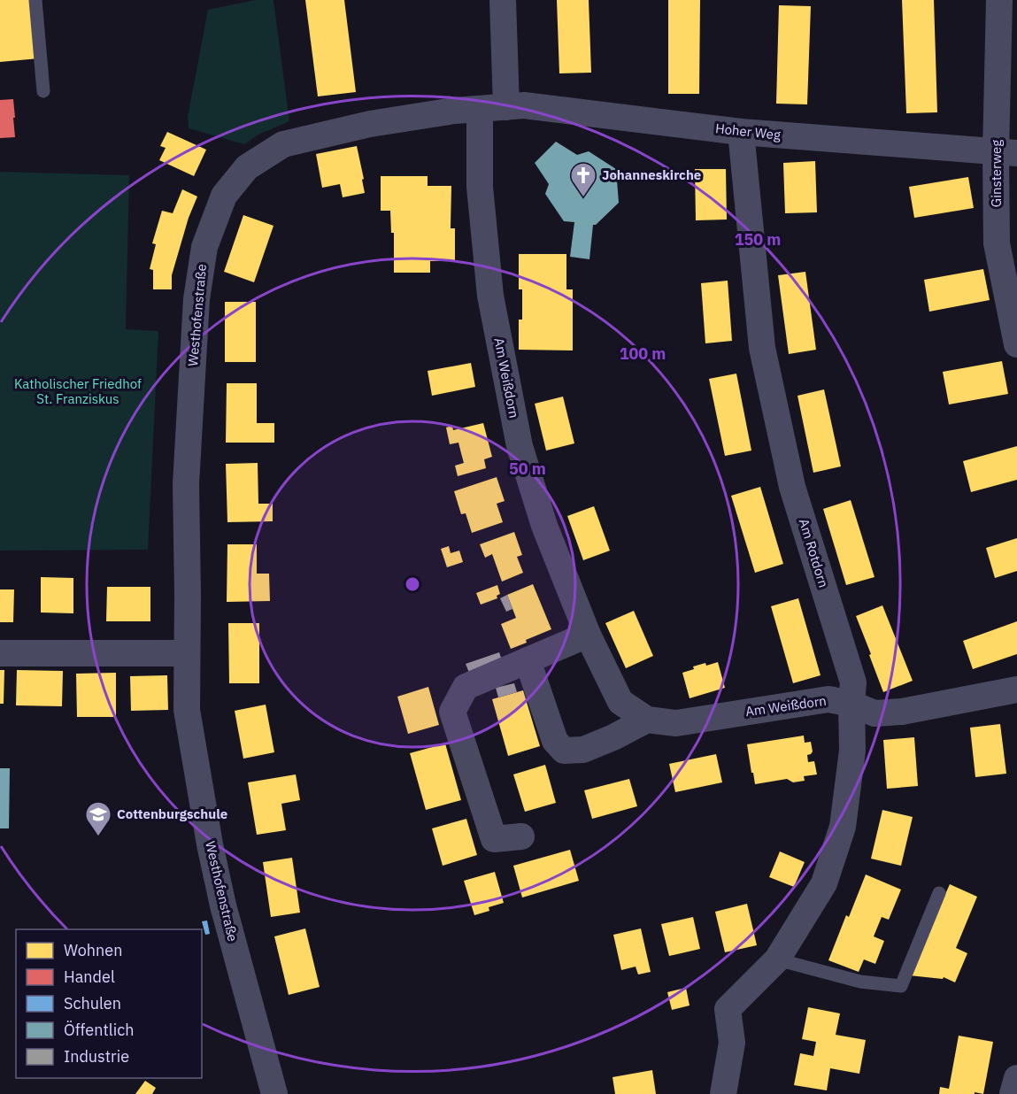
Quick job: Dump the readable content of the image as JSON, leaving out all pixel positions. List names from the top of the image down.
{
  "streets": {
    "street": [
      "Hoher Weg",
      "Ginsterweg",
      "Westhofenstraße",
      "Am Weißdorn",
      "Am Rotdorn"
    ]
  },
  "crossings": [
    ["Hoher Weg", "Ginsterweg"],
    ["Hoher Weg", "Westhofenstraße"],
    ["Hoher Weg", "Am Weißdorn"],
    ["Hoher Weg", "Am Rotdorn"],
    ["Westhofenstraße", "Am Weißdorn"],
    ["Am Weißdorn", "Am Rotdorn"]
  ],
  "parks": ["Katholischer Friedhof St. Franziskus"],
  "places": {
    "church": ["Johanneskirche"],
    "school or university": ["Cottenburgschule"]
  },
  "legend": [
    "Wohnen",
    "Handel",
    "Schulen",
    "Öffentlich",
    "Industrie"
  ],
  "rings": ["150 m", "100 m", "50 m"]
}
